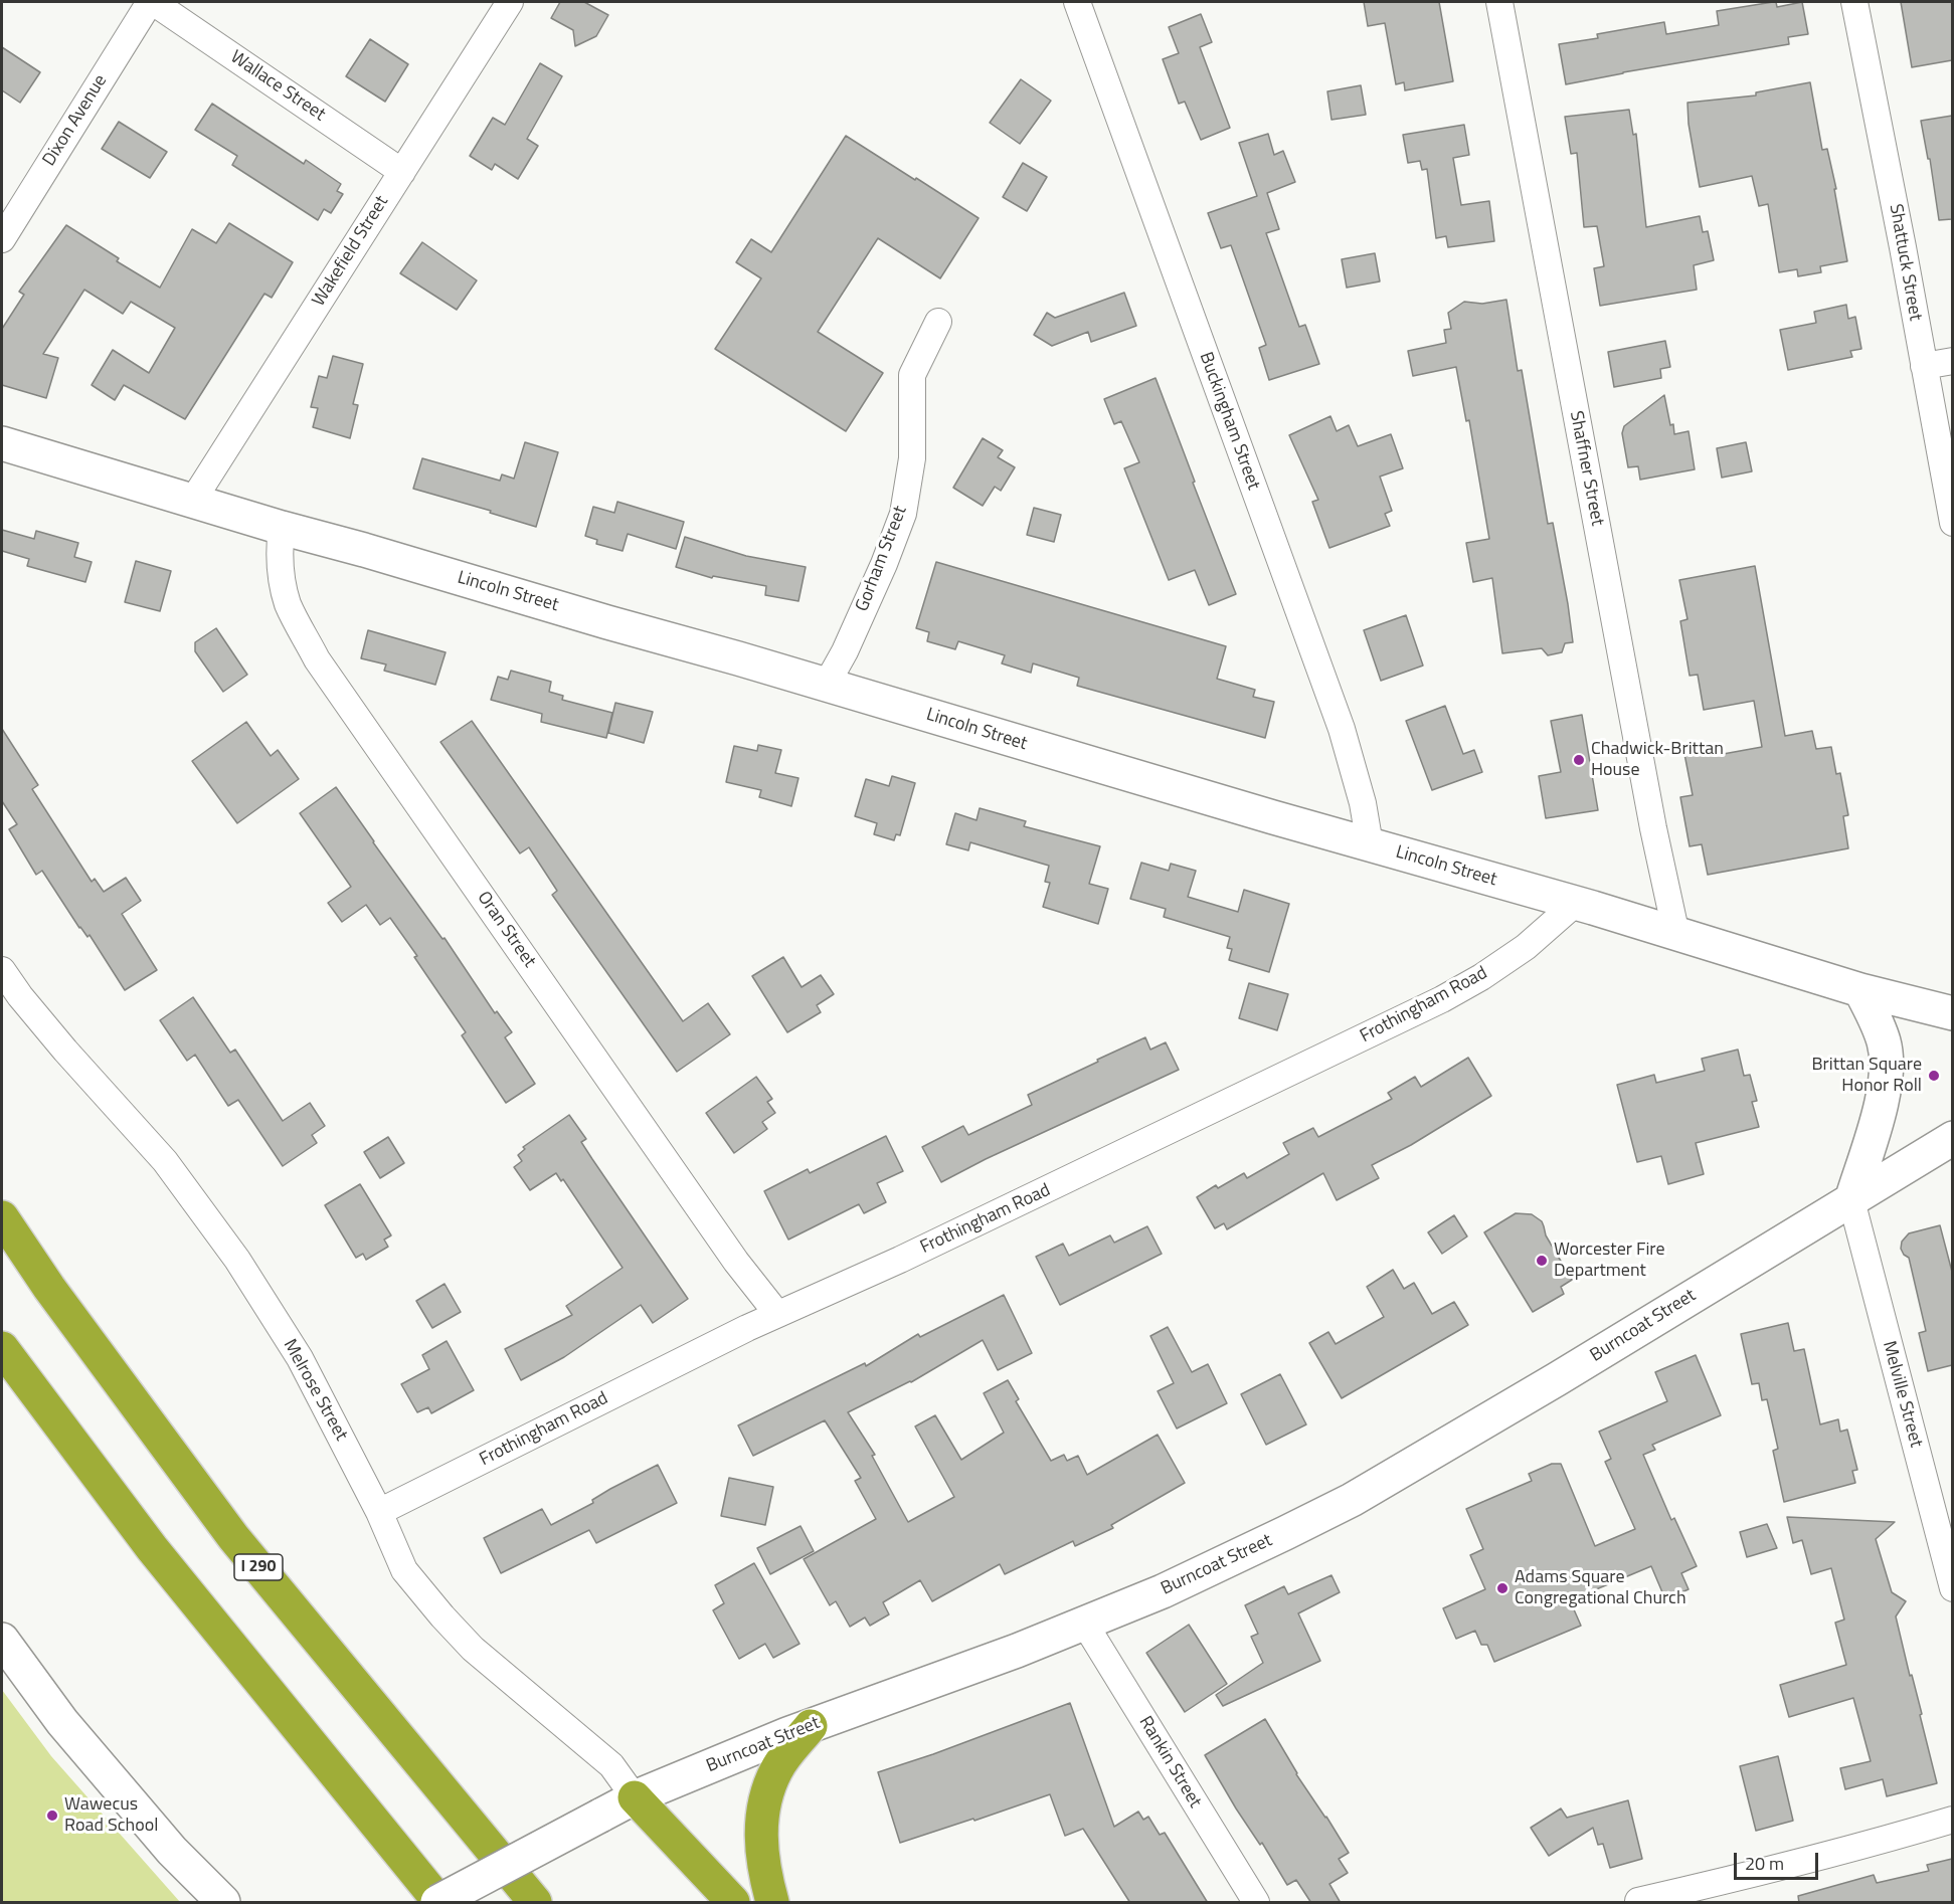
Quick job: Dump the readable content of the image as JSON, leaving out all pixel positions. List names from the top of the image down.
{
  "streets": {
    "highway": ["I 290"],
    "main road": ["Lincoln Street", "Burncoat Street"],
    "street": [
      "Wallace Street",
      "Dixon Avenue",
      "Wakefield Street",
      "Shattuck Street",
      "Buckingham Street",
      "Shaffner Street",
      "Gorham Street",
      "Oran Street",
      "Frothingham Road",
      "Melrose Street",
      "Melville Street",
      "Rankin Street"
    ]
  },
  "crossings": [
    ["Wallace Street", "Dixon Avenue"],
    ["Wallace Street", "Wakefield Street"],
    ["Wakefield Street", "Lincoln Street"],
    ["Buckingham Street", "Lincoln Street"],
    ["Shaffner Street", "Lincoln Street"],
    ["Gorham Street", "Lincoln Street"],
    ["Lincoln Street", "Oran Street"],
    ["Lincoln Street", "Frothingham Road"],
    ["Oran Street", "Frothingham Road"],
    ["Frothingham Road", "Melrose Street"],
    ["Burncoat Street", "Melrose Street"],
    ["Burncoat Street", "Melville Street"],
    ["Burncoat Street", "Rankin Street"]
  ],
  "places": [
    "Chadwick-Brittan House",
    "Brittan Square Honor Roll",
    "Worcester Fire Department",
    "Adams Square Congregational Church",
    "Wawecus Road School"
  ],
  "scale_bar": "20 m"
}
